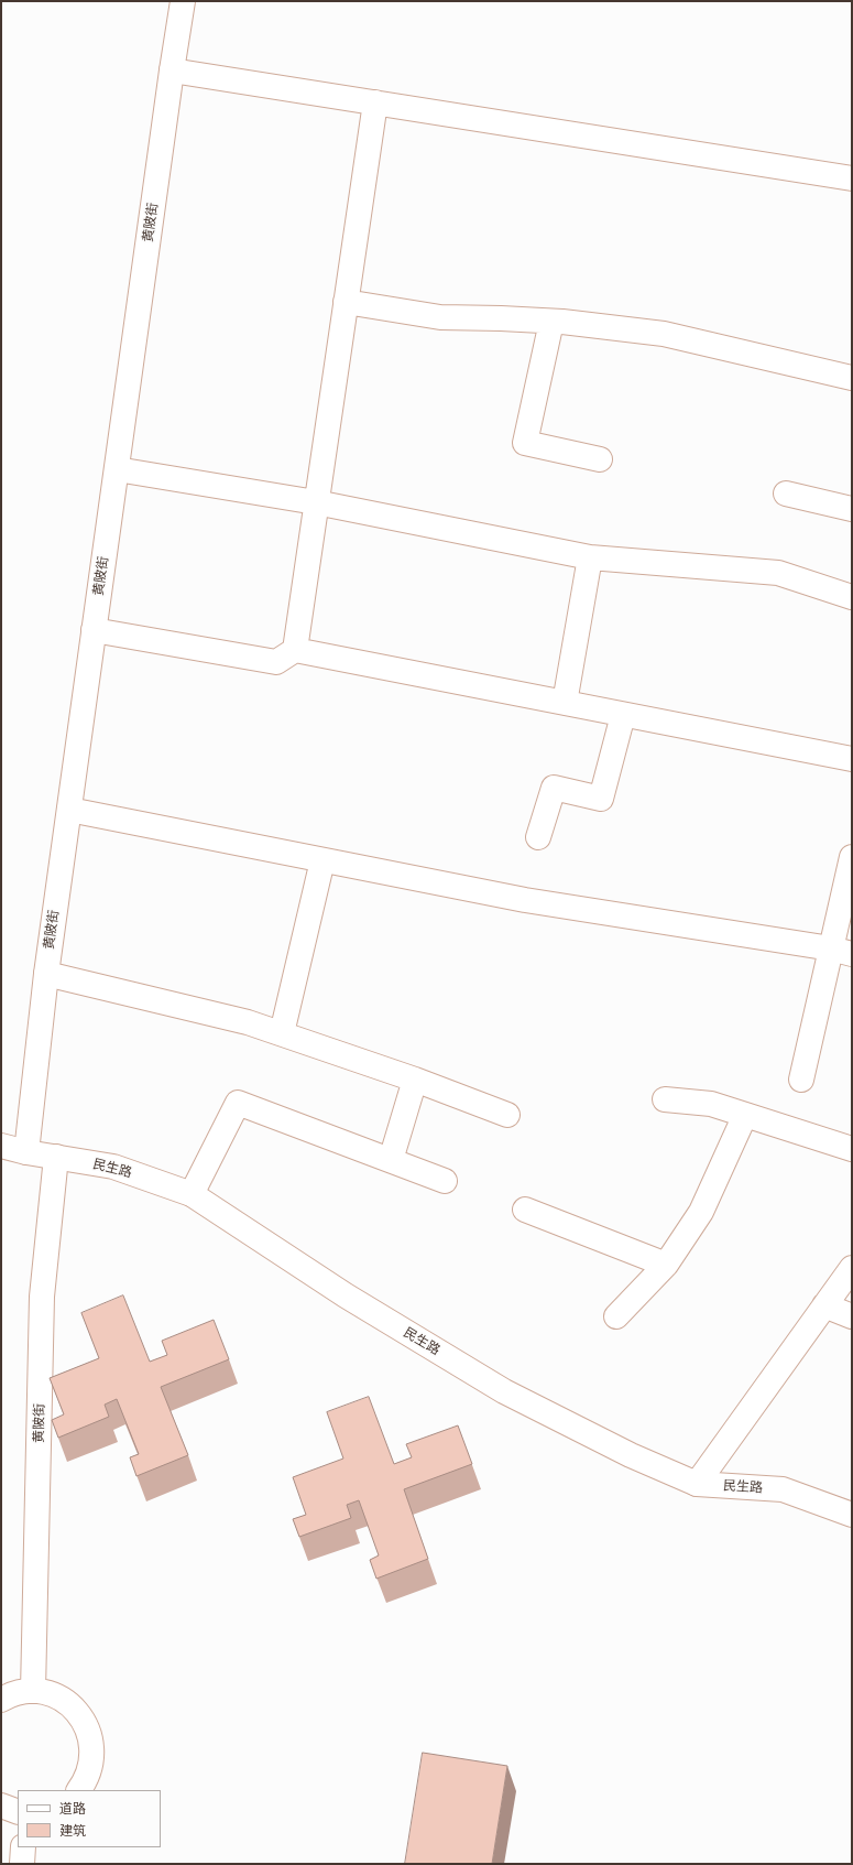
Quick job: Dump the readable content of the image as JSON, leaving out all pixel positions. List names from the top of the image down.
{
  "streets": {
    "street": ["黄陂街", "民生路"]
  },
  "crossings": [
    ["黄陂街", "民生路"]
  ],
  "legend": ["道路", "建筑"]
}
